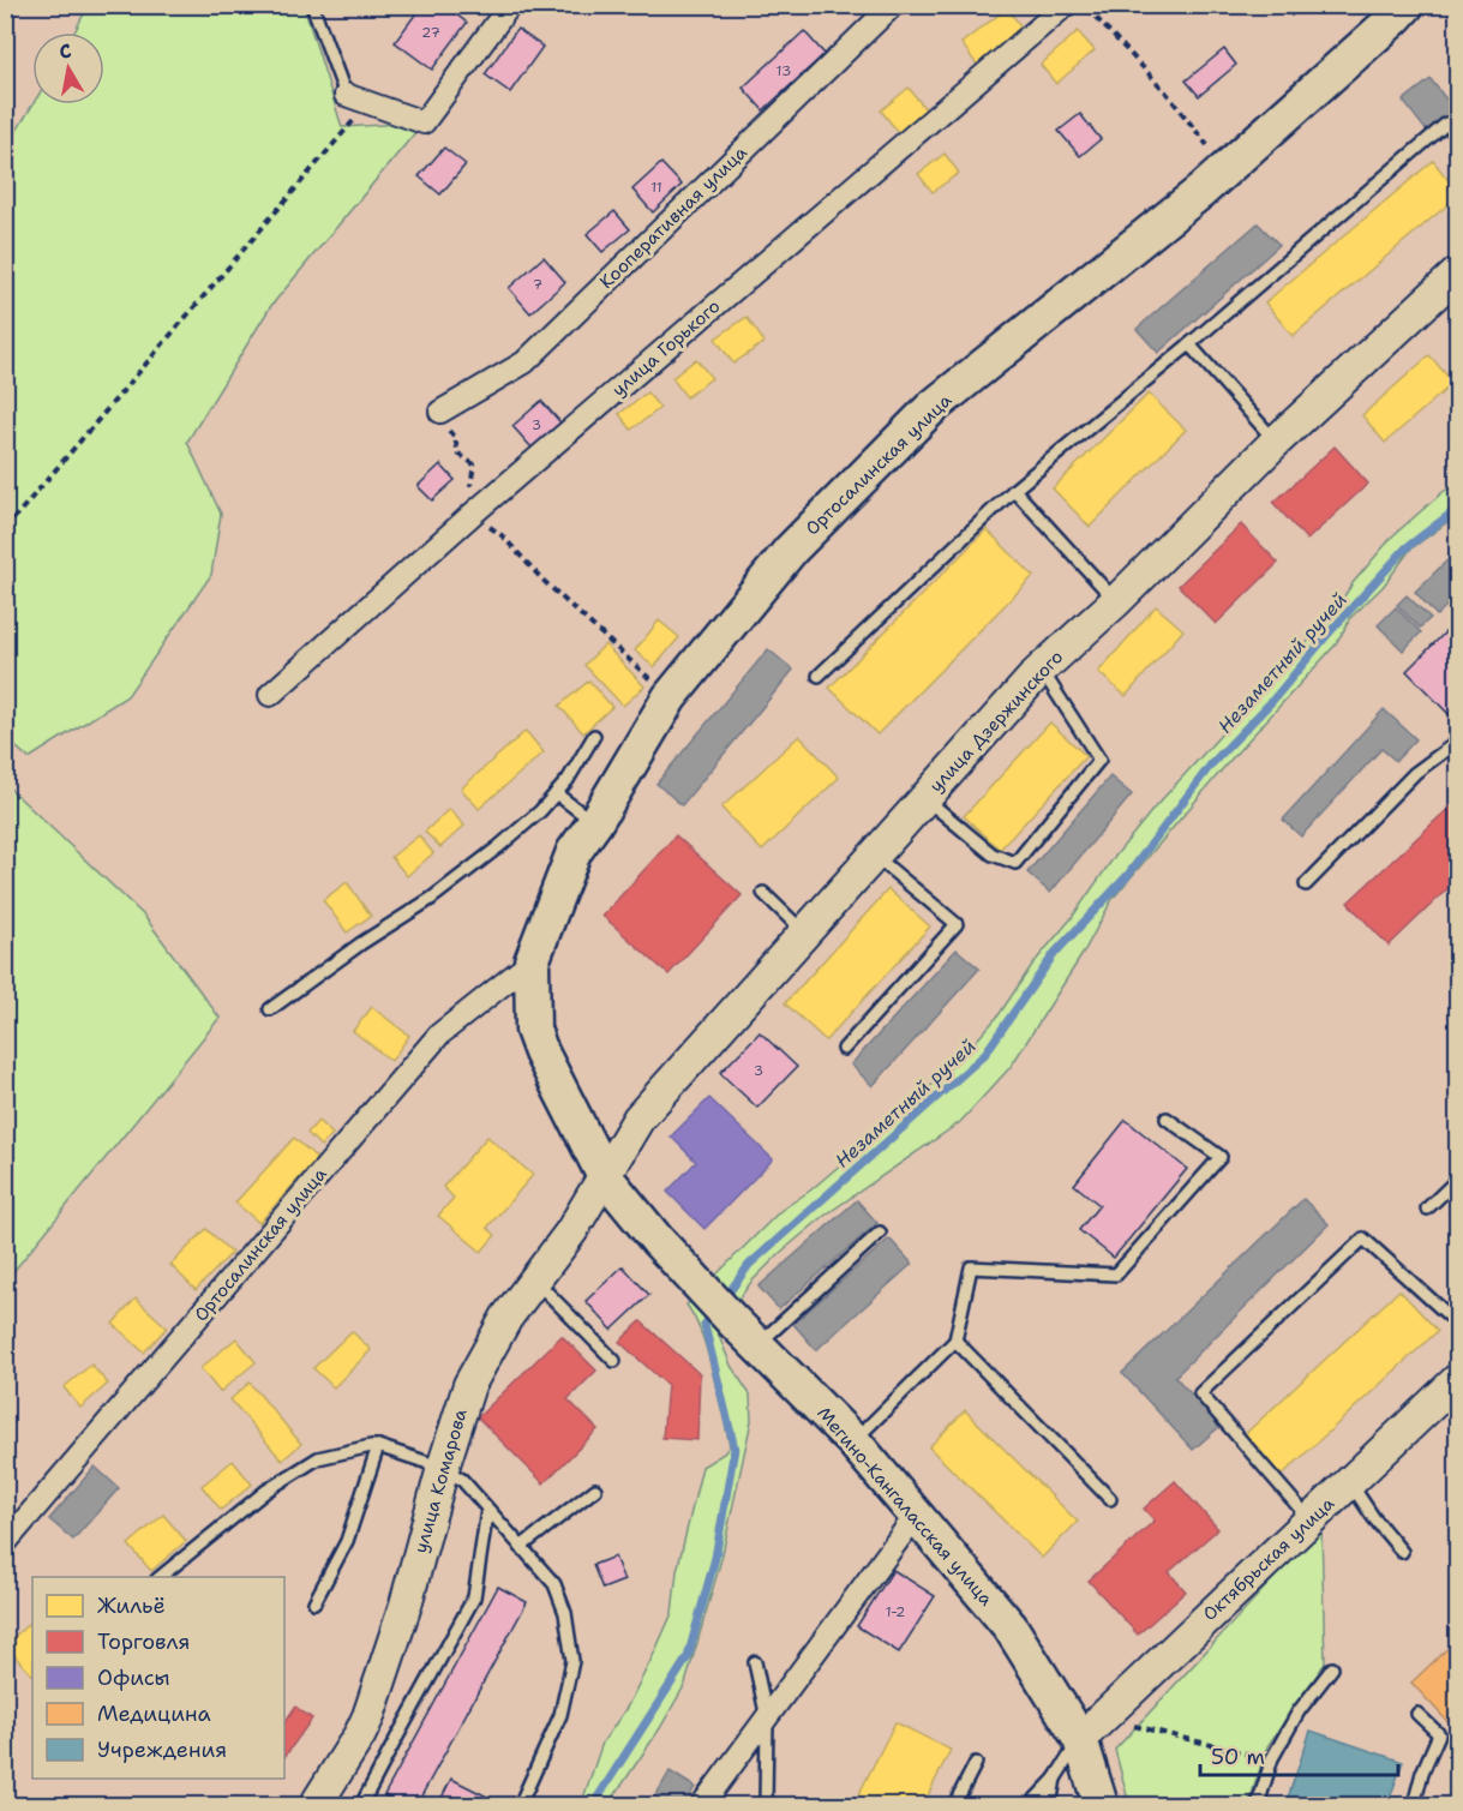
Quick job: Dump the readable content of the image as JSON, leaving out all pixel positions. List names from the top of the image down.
{
  "streets": {
    "main road": ["Ортосалинская улица", "Мегино-Кангаласская улица"],
    "street": [
      "Кооперативная улица",
      "улица Горького",
      "улица Дзержинского",
      "улица Комарова",
      "Октябрьская улица"
    ]
  },
  "crossings": [
    ["Ортосалинская улица", "улица Дзержинского"],
    ["Ортосалинская улица", "улица Комарова"],
    ["Ортосалинская улица", "Мегино-Кангаласская улица"],
    ["улица Дзержинского", "улица Комарова"],
    ["улица Дзержинского", "Мегино-Кангаласская улица"],
    ["улица Комарова", "Мегино-Кангаласская улица"],
    ["Мегино-Кангаласская улица", "Октябрьская улица"]
  ],
  "water": ["Незаметный ручей"],
  "house_numbers": [
    "27",
    "13",
    "11",
    "7",
    "3",
    "3",
    "1-2"
  ],
  "legend": [
    "Жильё",
    "Торговля",
    "Офисы",
    "Медицина",
    "Учреждения"
  ],
  "scale_bar": "50 m",
  "north": "top"
}
